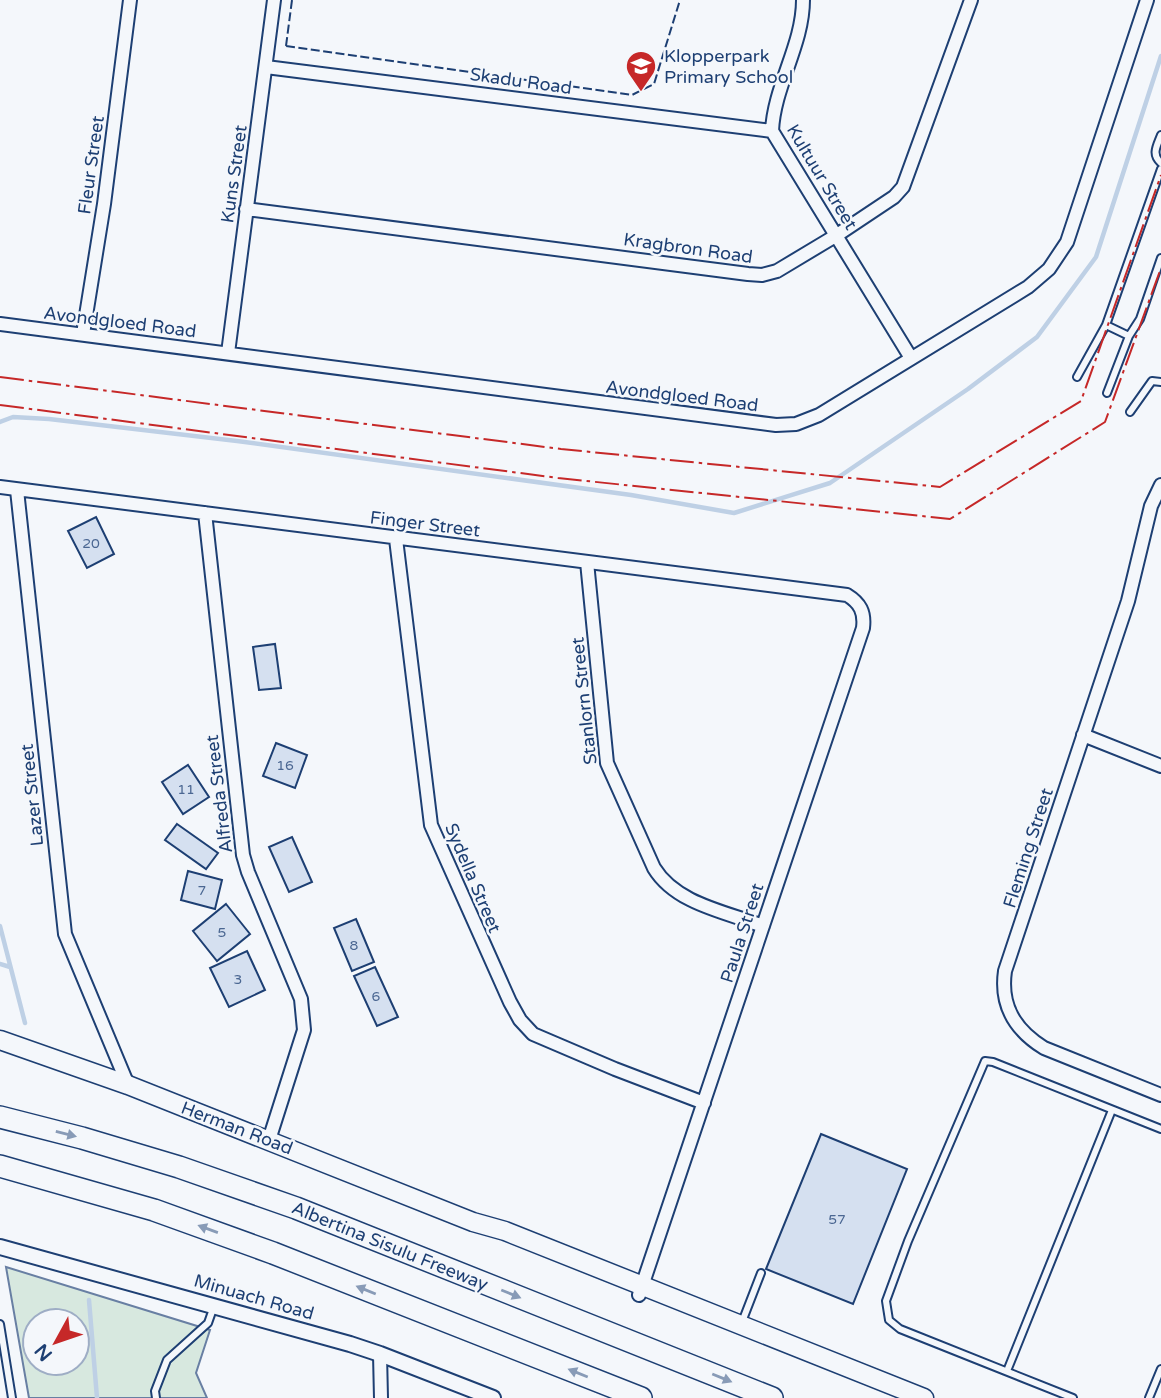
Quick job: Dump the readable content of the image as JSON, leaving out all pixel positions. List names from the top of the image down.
{
  "streets": {
    "highway": ["Albertina Sisulu Freeway"],
    "main road": ["Herman Road"],
    "street": [
      "Skadu Road",
      "Fleur Street",
      "Kuns Street",
      "Kultuur Street",
      "Kragbron Road",
      "Avondgloed Road",
      "Finger Street",
      "Stanlorn Street",
      "Alfreda Street",
      "Lazer Street",
      "Fleming Street",
      "Sydella Street",
      "Paula Street",
      "Minuach Road"
    ]
  },
  "crossings": [
    ["Skadu Road", "Kuns Street"],
    ["Skadu Road", "Kultuur Street"],
    ["Fleur Street", "Avondgloed Road"],
    ["Kuns Street", "Kragbron Road"],
    ["Kuns Street", "Avondgloed Road"],
    ["Kultuur Street", "Kragbron Road"],
    ["Kultuur Street", "Avondgloed Road"],
    ["Finger Street", "Stanlorn Street"],
    ["Finger Street", "Alfreda Street"],
    ["Finger Street", "Lazer Street"],
    ["Finger Street", "Sydella Street"],
    ["Finger Street", "Paula Street"],
    ["Stanlorn Street", "Paula Street"],
    ["Alfreda Street", "Herman Road"],
    ["Lazer Street", "Herman Road"],
    ["Sydella Street", "Paula Street"],
    ["Paula Street", "Herman Road"]
  ],
  "places": {
    "school or university": ["Klopperpark Primary School"]
  },
  "house_numbers": [
    "20",
    "16",
    "11",
    "7",
    "5",
    "8",
    "3",
    "6",
    "57"
  ],
  "north": "bottom left"
}
